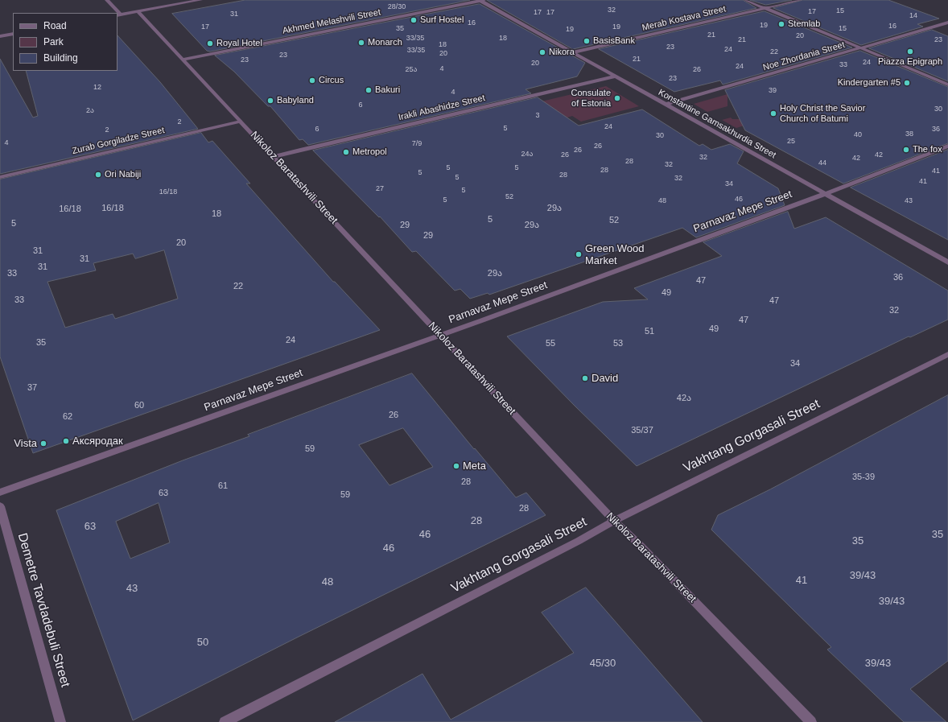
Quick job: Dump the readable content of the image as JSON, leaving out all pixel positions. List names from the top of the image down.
{
  "streets": {
    "street": [
      "Merab Kostava Street",
      "Akhmed Melashvili Street",
      "Noe Zhordania Street",
      "Irakli Abashidze Street",
      "Konstantine Gamsakhurdia Street",
      "Zurab Gorgiladze Street",
      "Nikoloz Baratashvili Street",
      "Parnavaz Mepe Street",
      "Vakhtang Gorgasali Street",
      "Demetre Tavdadebuli Street"
    ]
  },
  "crossings": [
    ["Merab Kostava Street", "Konstantine Gamsakhurdia Street"],
    ["Akhmed Melashvili Street", "Konstantine Gamsakhurdia Street"],
    ["Akhmed Melashvili Street", "Nikoloz Baratashvili Street"],
    ["Noe Zhordania Street", "Konstantine Gamsakhurdia Street"],
    ["Irakli Abashidze Street", "Konstantine Gamsakhurdia Street"],
    ["Irakli Abashidze Street", "Nikoloz Baratashvili Street"],
    ["Konstantine Gamsakhurdia Street", "Parnavaz Mepe Street"],
    ["Zurab Gorgiladze Street", "Nikoloz Baratashvili Street"],
    ["Nikoloz Baratashvili Street", "Parnavaz Mepe Street"],
    ["Nikoloz Baratashvili Street", "Vakhtang Gorgasali Street"]
  ],
  "places": [
    "Surf Hostel",
    "Stemlab",
    "BasisBank",
    "Monarch",
    "Royal Hotel",
    "Piazza Epigraph",
    "Nikora",
    "Circus",
    "Kindergarten #5",
    "Bakuri",
    "Consulate of Estonia",
    "Babyland",
    "Holy Christ the Savior Church of Batumi",
    "The fox",
    "Metropol",
    "Ori Nabiji",
    "Green Wood Market",
    "David",
    "Аксяродак",
    "Vista",
    "Meta"
  ],
  "house_numbers": [
    "28/30",
    "32",
    "15",
    "17",
    "17",
    "17",
    "31",
    "14",
    "16",
    "19",
    "16",
    "17",
    "19",
    "35",
    "15",
    "19",
    "21",
    "20",
    "33/35",
    "18",
    "21",
    "23",
    "18",
    "23",
    "24",
    "33/35",
    "22",
    "20",
    "23",
    "21",
    "23",
    "24",
    "20",
    "33",
    "24",
    "4",
    "25ა",
    "26",
    "23",
    "12",
    "39",
    "4",
    "6",
    "30",
    "2ა",
    "3",
    "2",
    "24",
    "5",
    "6",
    "36",
    "2",
    "38",
    "40",
    "30",
    "25",
    "4",
    "7/9",
    "26",
    "26",
    "24ა",
    "26",
    "42",
    "32",
    "42",
    "28",
    "44",
    "32",
    "5",
    "5",
    "28",
    "41",
    "5",
    "28",
    "5",
    "32",
    "41",
    "34",
    "27",
    "5",
    "16/18",
    "52",
    "46",
    "5",
    "48",
    "43",
    "16/18",
    "29ა",
    "16/18",
    "18",
    "5",
    "52",
    "5",
    "29",
    "29ა",
    "29",
    "20",
    "31",
    "31",
    "31",
    "33",
    "29ა",
    "36",
    "47",
    "22",
    "49",
    "33",
    "47",
    "32",
    "47",
    "49",
    "51",
    "24",
    "35",
    "55",
    "53",
    "34",
    "37",
    "42ა",
    "60",
    "26",
    "62",
    "35/37",
    "59",
    "35-39",
    "28",
    "61",
    "63",
    "59",
    "28",
    "28",
    "63",
    "46",
    "35",
    "35",
    "46",
    "39/43",
    "41",
    "48",
    "43",
    "39/43",
    "50",
    "45/30",
    "39/43"
  ],
  "legend": ["Road", "Park", "Building"]
}
